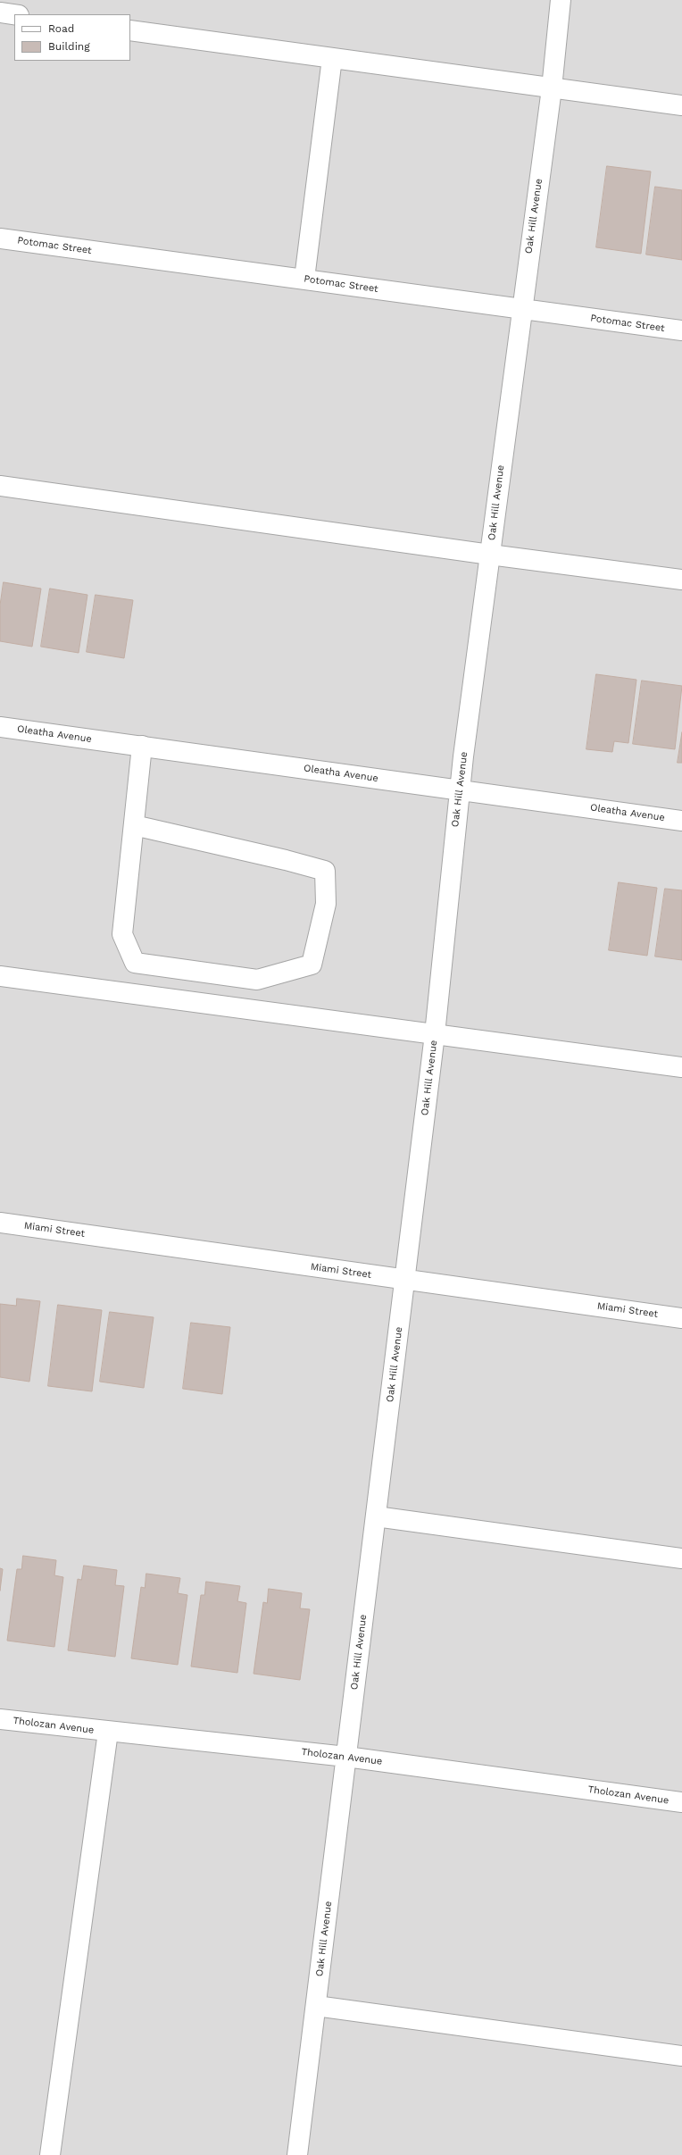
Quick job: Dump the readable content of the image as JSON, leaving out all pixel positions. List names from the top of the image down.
{
  "streets": {
    "street": [
      "Oak Hill Avenue",
      "Potomac Street",
      "Oleatha Avenue",
      "Miami Street",
      "Tholozan Avenue"
    ]
  },
  "crossings": [
    ["Oak Hill Avenue", "Potomac Street"],
    ["Oak Hill Avenue", "Oleatha Avenue"],
    ["Oak Hill Avenue", "Miami Street"],
    ["Oak Hill Avenue", "Tholozan Avenue"]
  ],
  "legend": ["Road", "Building"]
}
